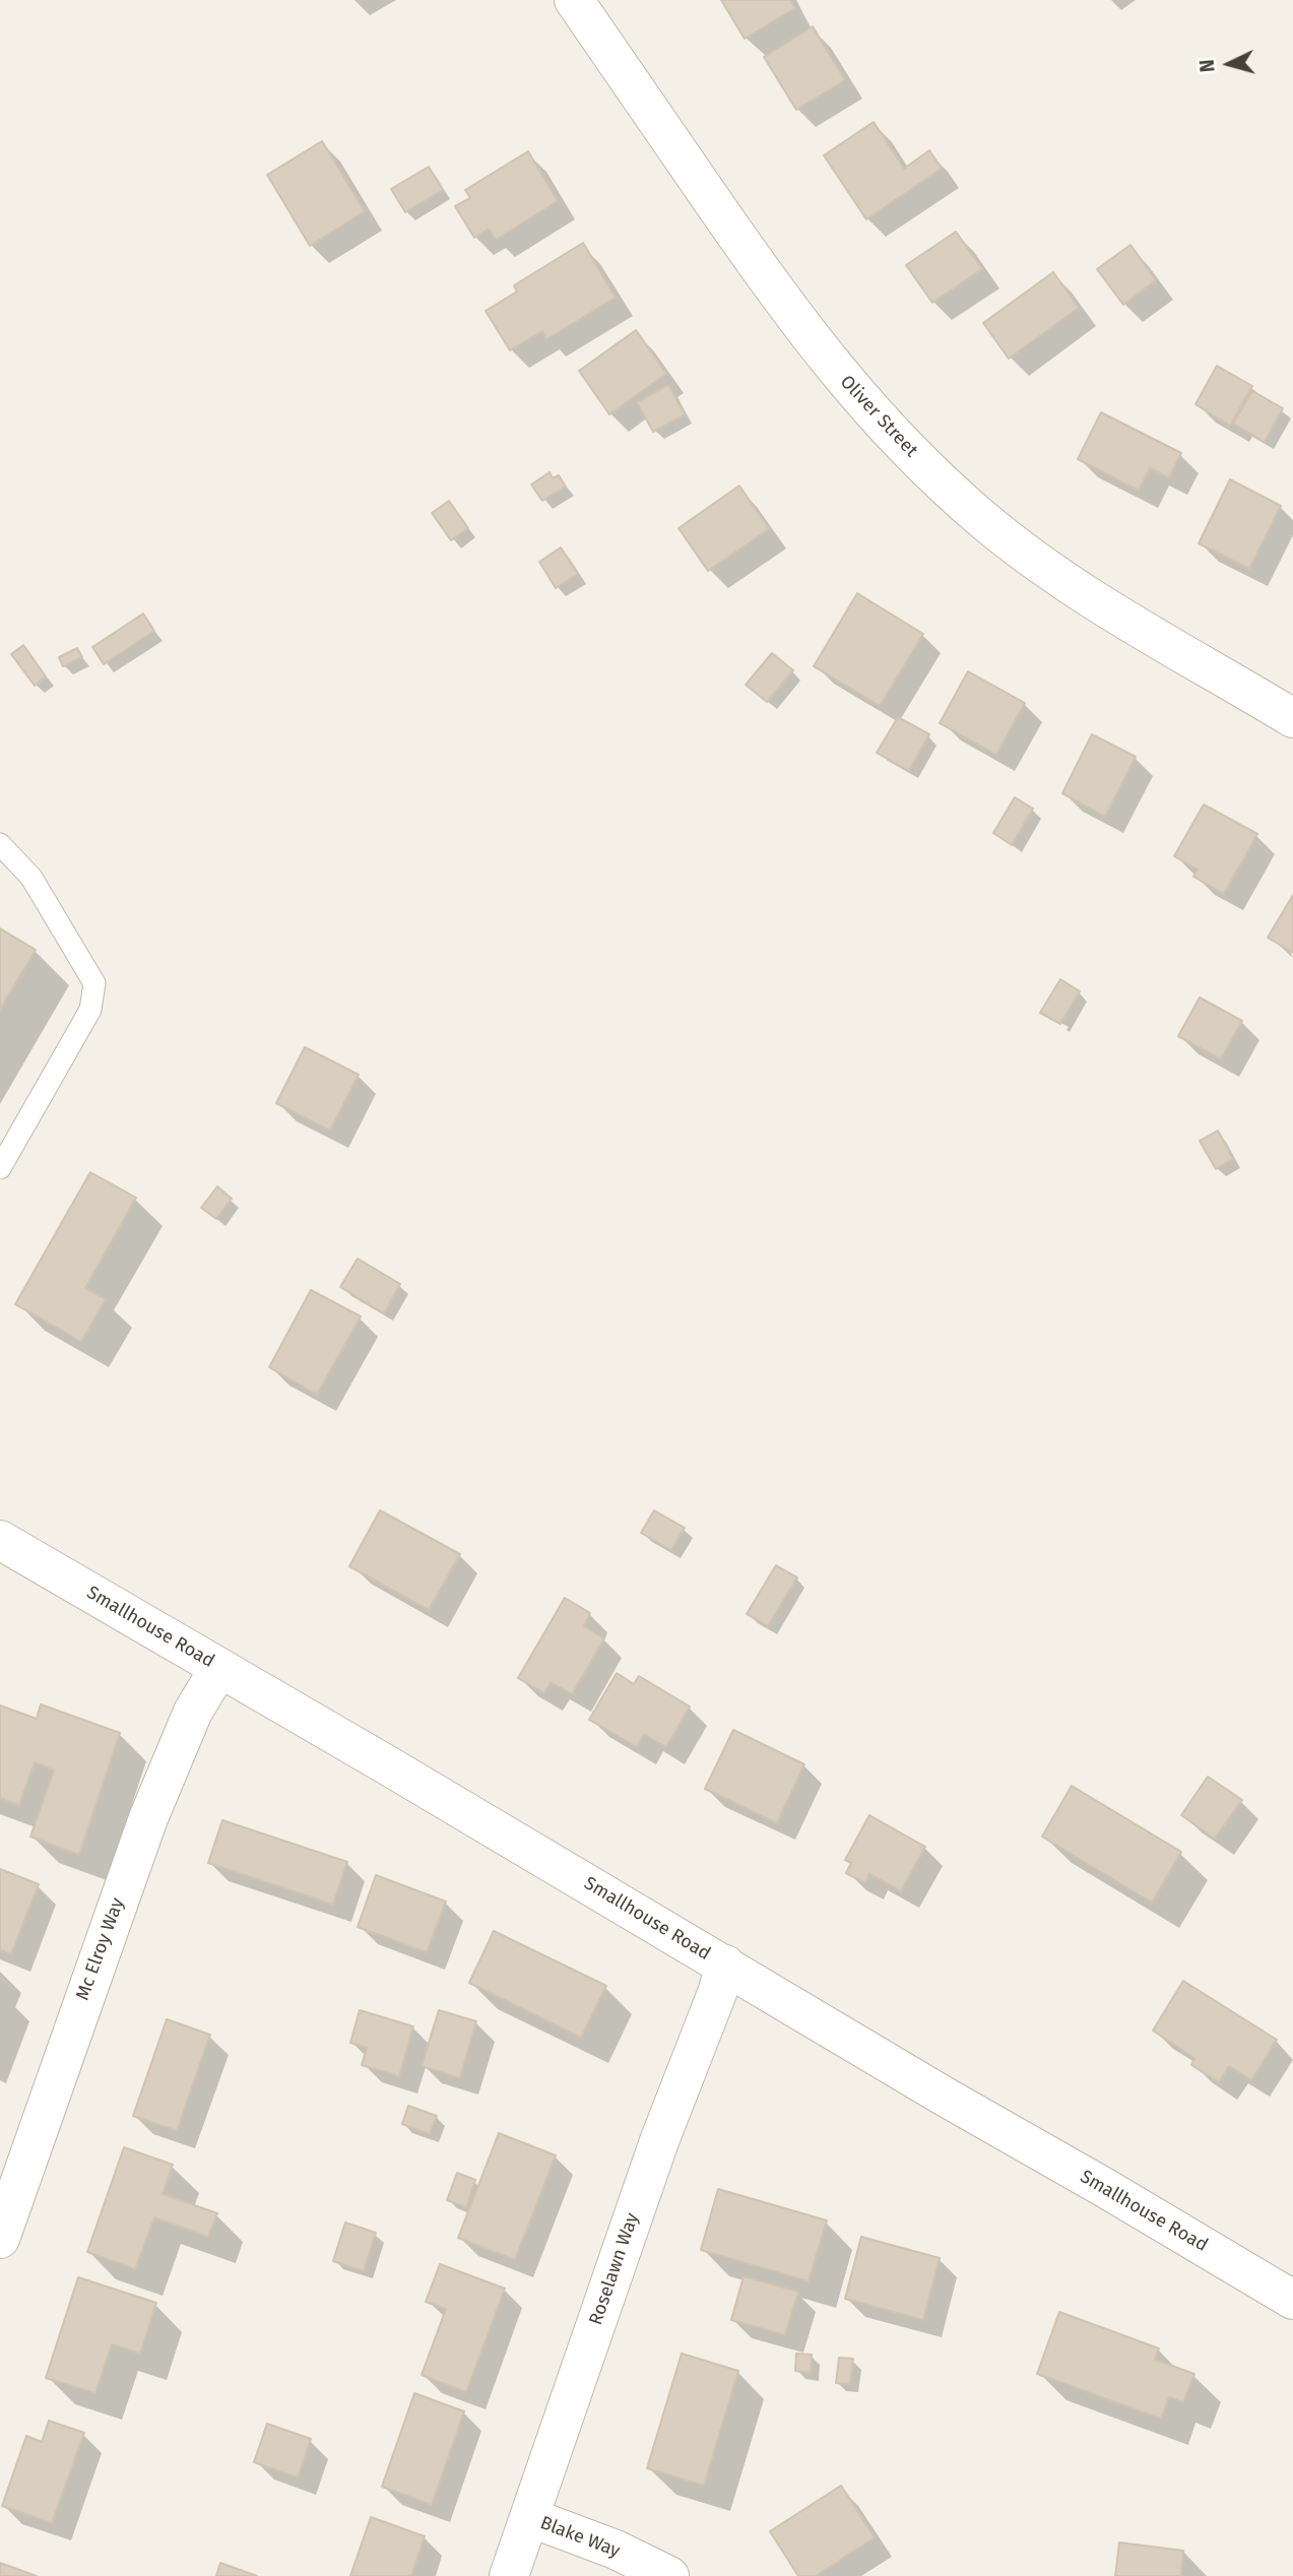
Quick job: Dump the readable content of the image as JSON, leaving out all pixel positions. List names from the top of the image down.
{
  "streets": {
    "street": [
      "Oliver Street",
      "Smallhouse Road",
      "Mc Elroy Way",
      "Roselawn Way",
      "Blake Way"
    ]
  },
  "crossings": [
    ["Smallhouse Road", "Mc Elroy Way"],
    ["Smallhouse Road", "Roselawn Way"],
    ["Roselawn Way", "Blake Way"]
  ],
  "north": "left"
}
